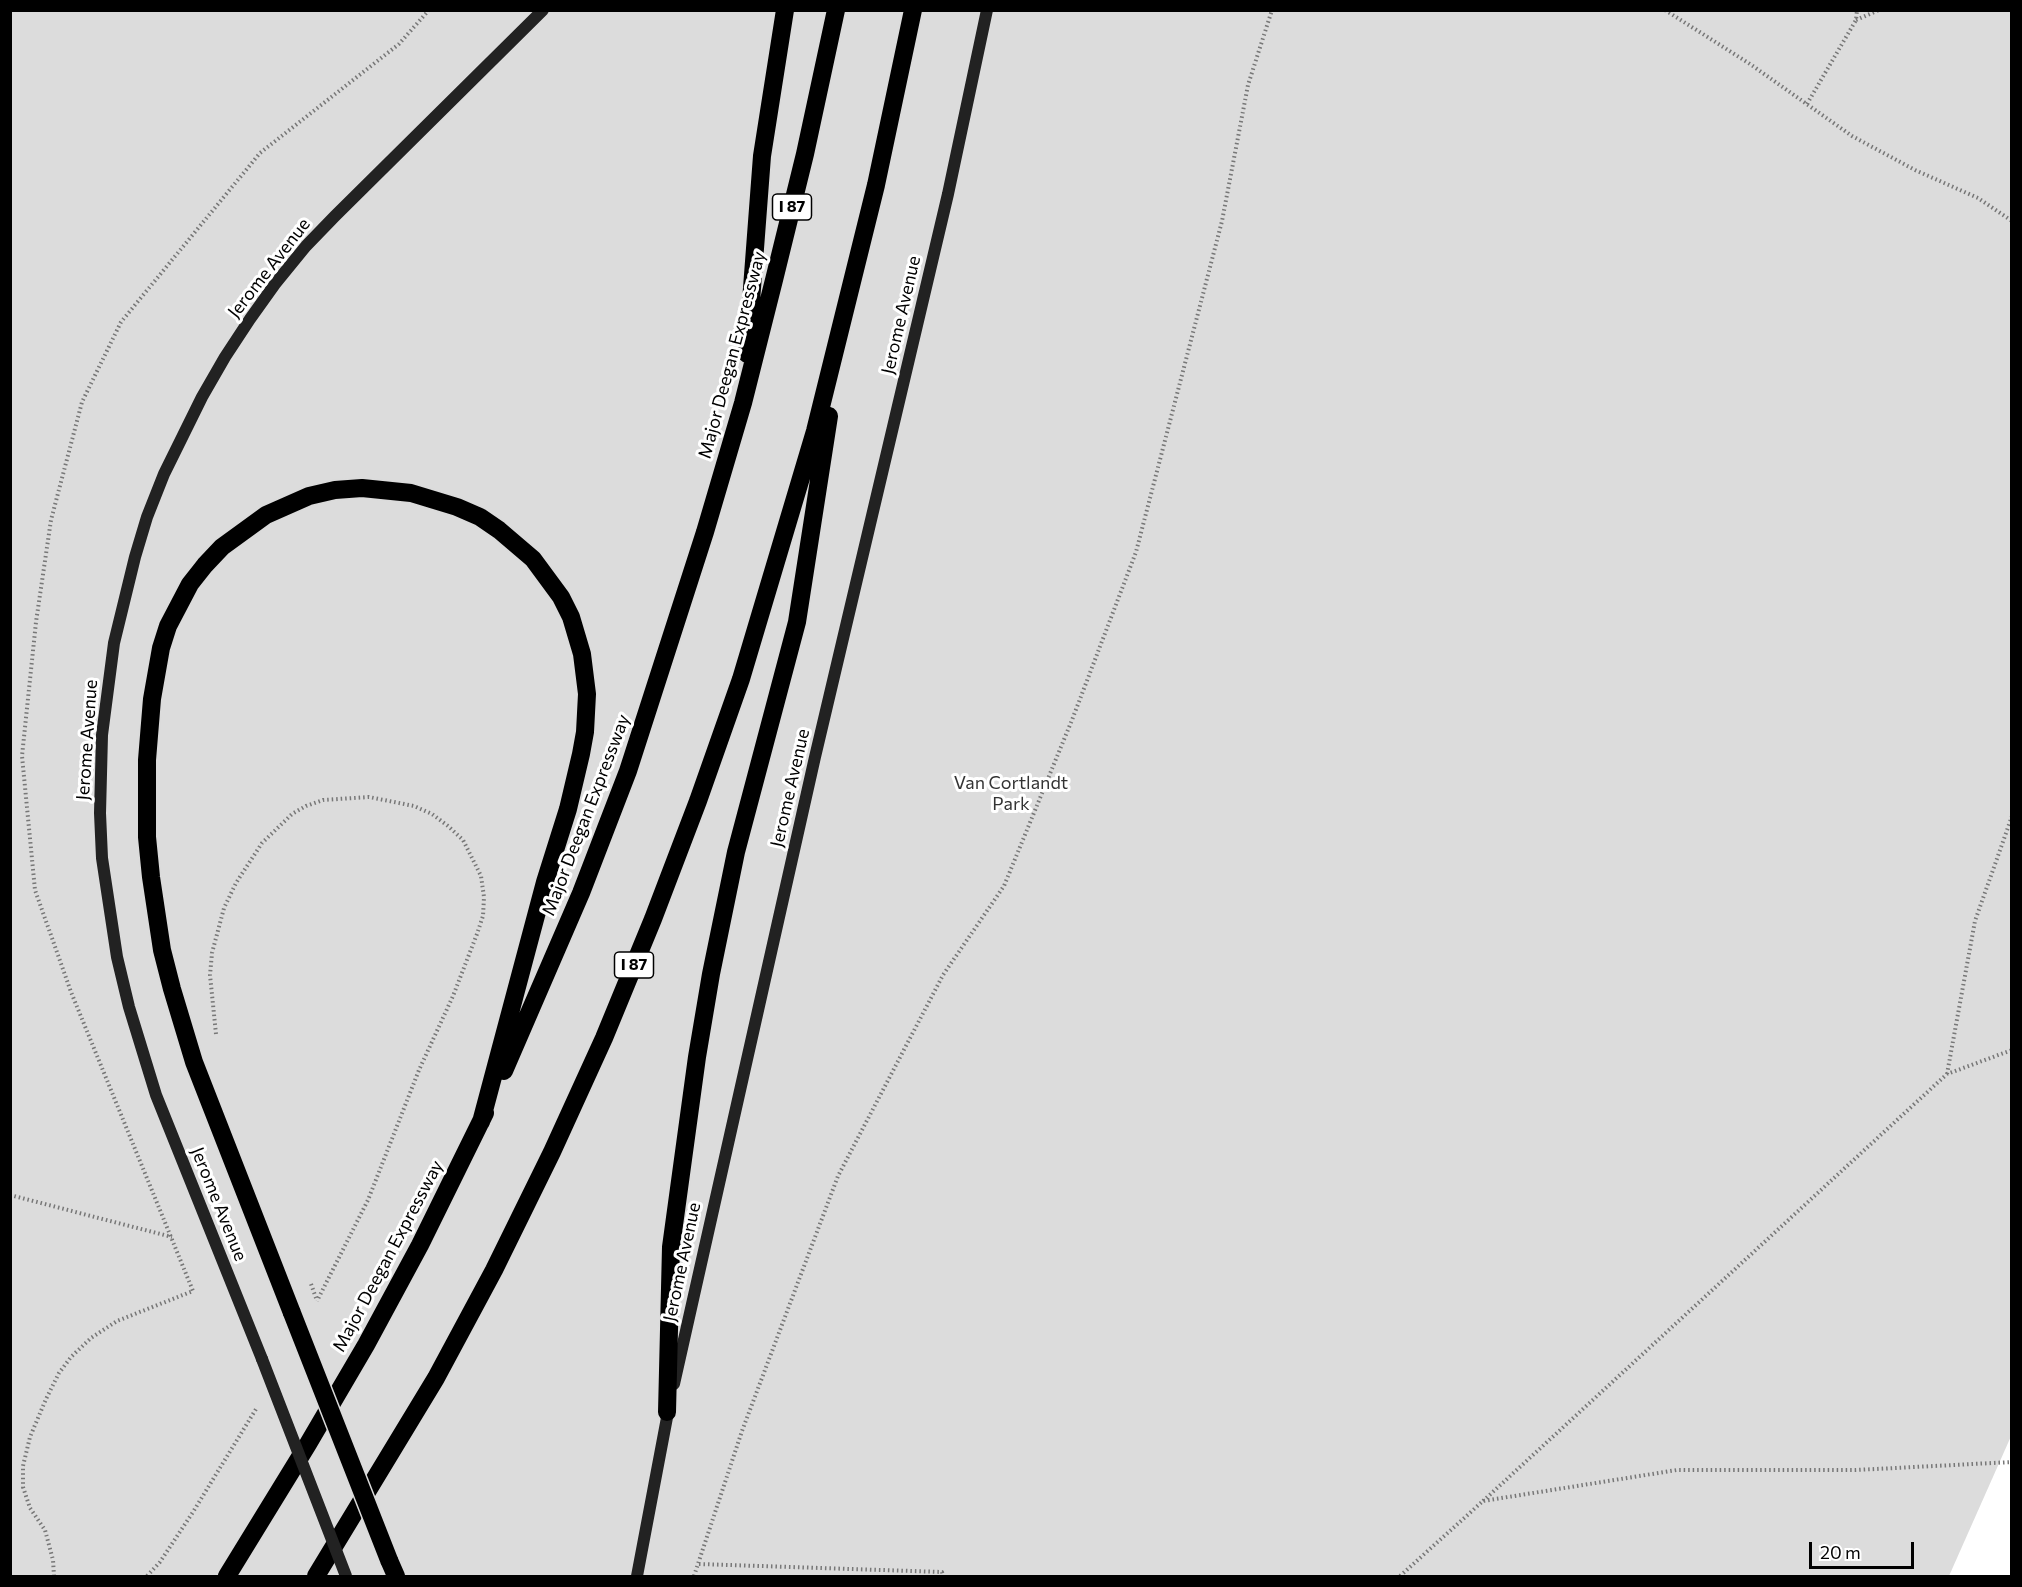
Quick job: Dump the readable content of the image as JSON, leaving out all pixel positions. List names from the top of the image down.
{
  "streets": {
    "highway": ["I 87", "Major Deegan Expressway"],
    "main road": ["Jerome Avenue"]
  },
  "parks": ["Van Cortlandt Park"],
  "scale_bar": "20 m"
}
